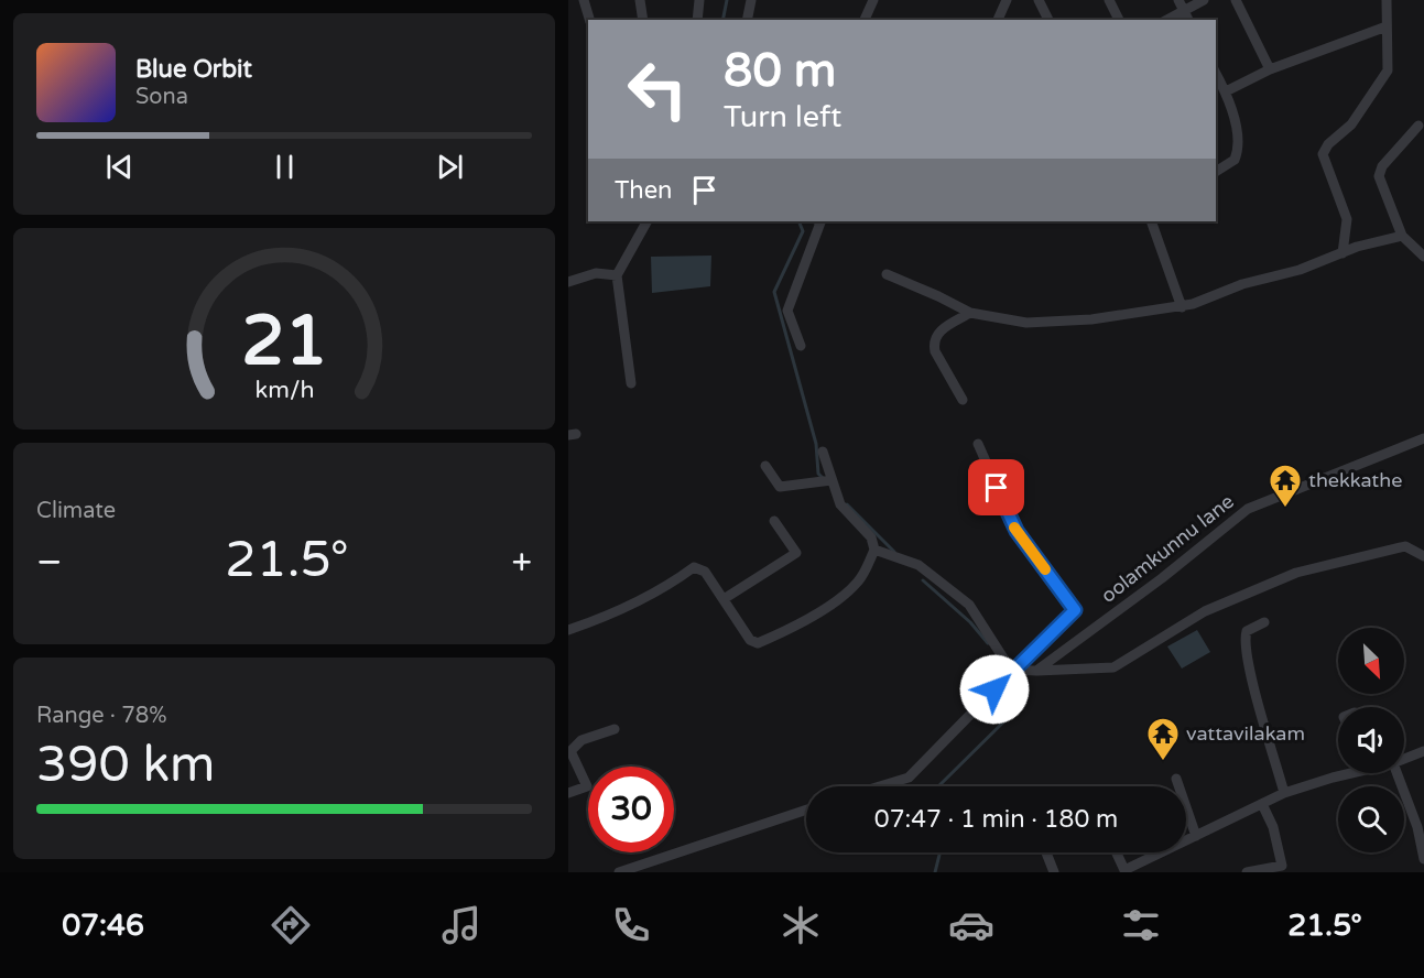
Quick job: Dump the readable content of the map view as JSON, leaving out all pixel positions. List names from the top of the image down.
{
  "streets": {
    "street": ["oolamkunnu lane"]
  },
  "places": {
    "temple": ["thekkathe", "vattavilakam"]
  },
  "north": "bottom right",
  "page": {
    "turn": ["80 m", "Turn left"],
    "song": ["Blue Orbit", "Sona"],
    "then": "Then",
    "tile": [
      "Climate",
      ["Range · 78%", "390 km"]
    ],
    "heat": ["−", "21.5°", "+"],
    "limit": "30",
    "trip": "07:47 · 1 min · 180 m",
    "tabs": ["07:46", "21.5°"],
    "gauge": ["21", "km/h"]
  }
}
